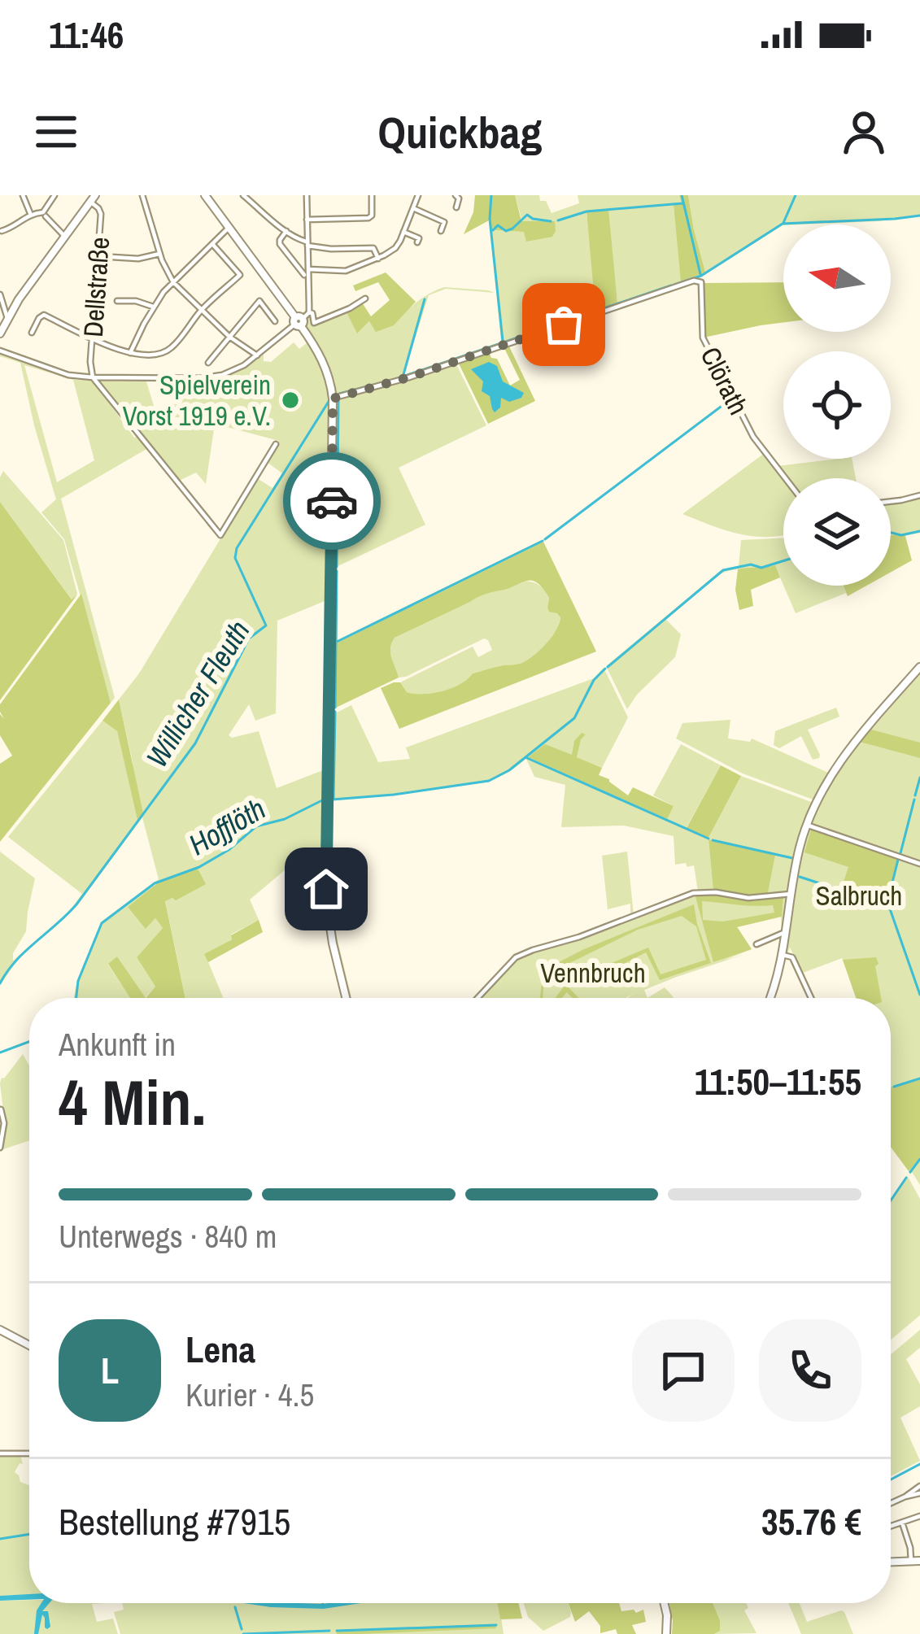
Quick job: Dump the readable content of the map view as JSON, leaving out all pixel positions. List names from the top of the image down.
{
  "streets": {
    "street": ["Dellstraße", "Clörath"]
  },
  "water": ["Willicher Fleuth", "Hofflöth"],
  "parks": ["Salbruch", "Vennbruch"],
  "places": ["Spielverein Vorst 1919 e.V."],
  "north": "left",
  "page": {
    "status": "11:46",
    "header": "Quickbag",
    "heading": ["4 Min.", "Ankunft in", "11:50–11:55"],
    "panel": [
      "Lena",
      "Kurier · 4.5",
      "Bestellung #7915",
      "35.76 €"
    ],
    "bar": "Unterwegs · 840 m",
    "round": "L"
  }
}
